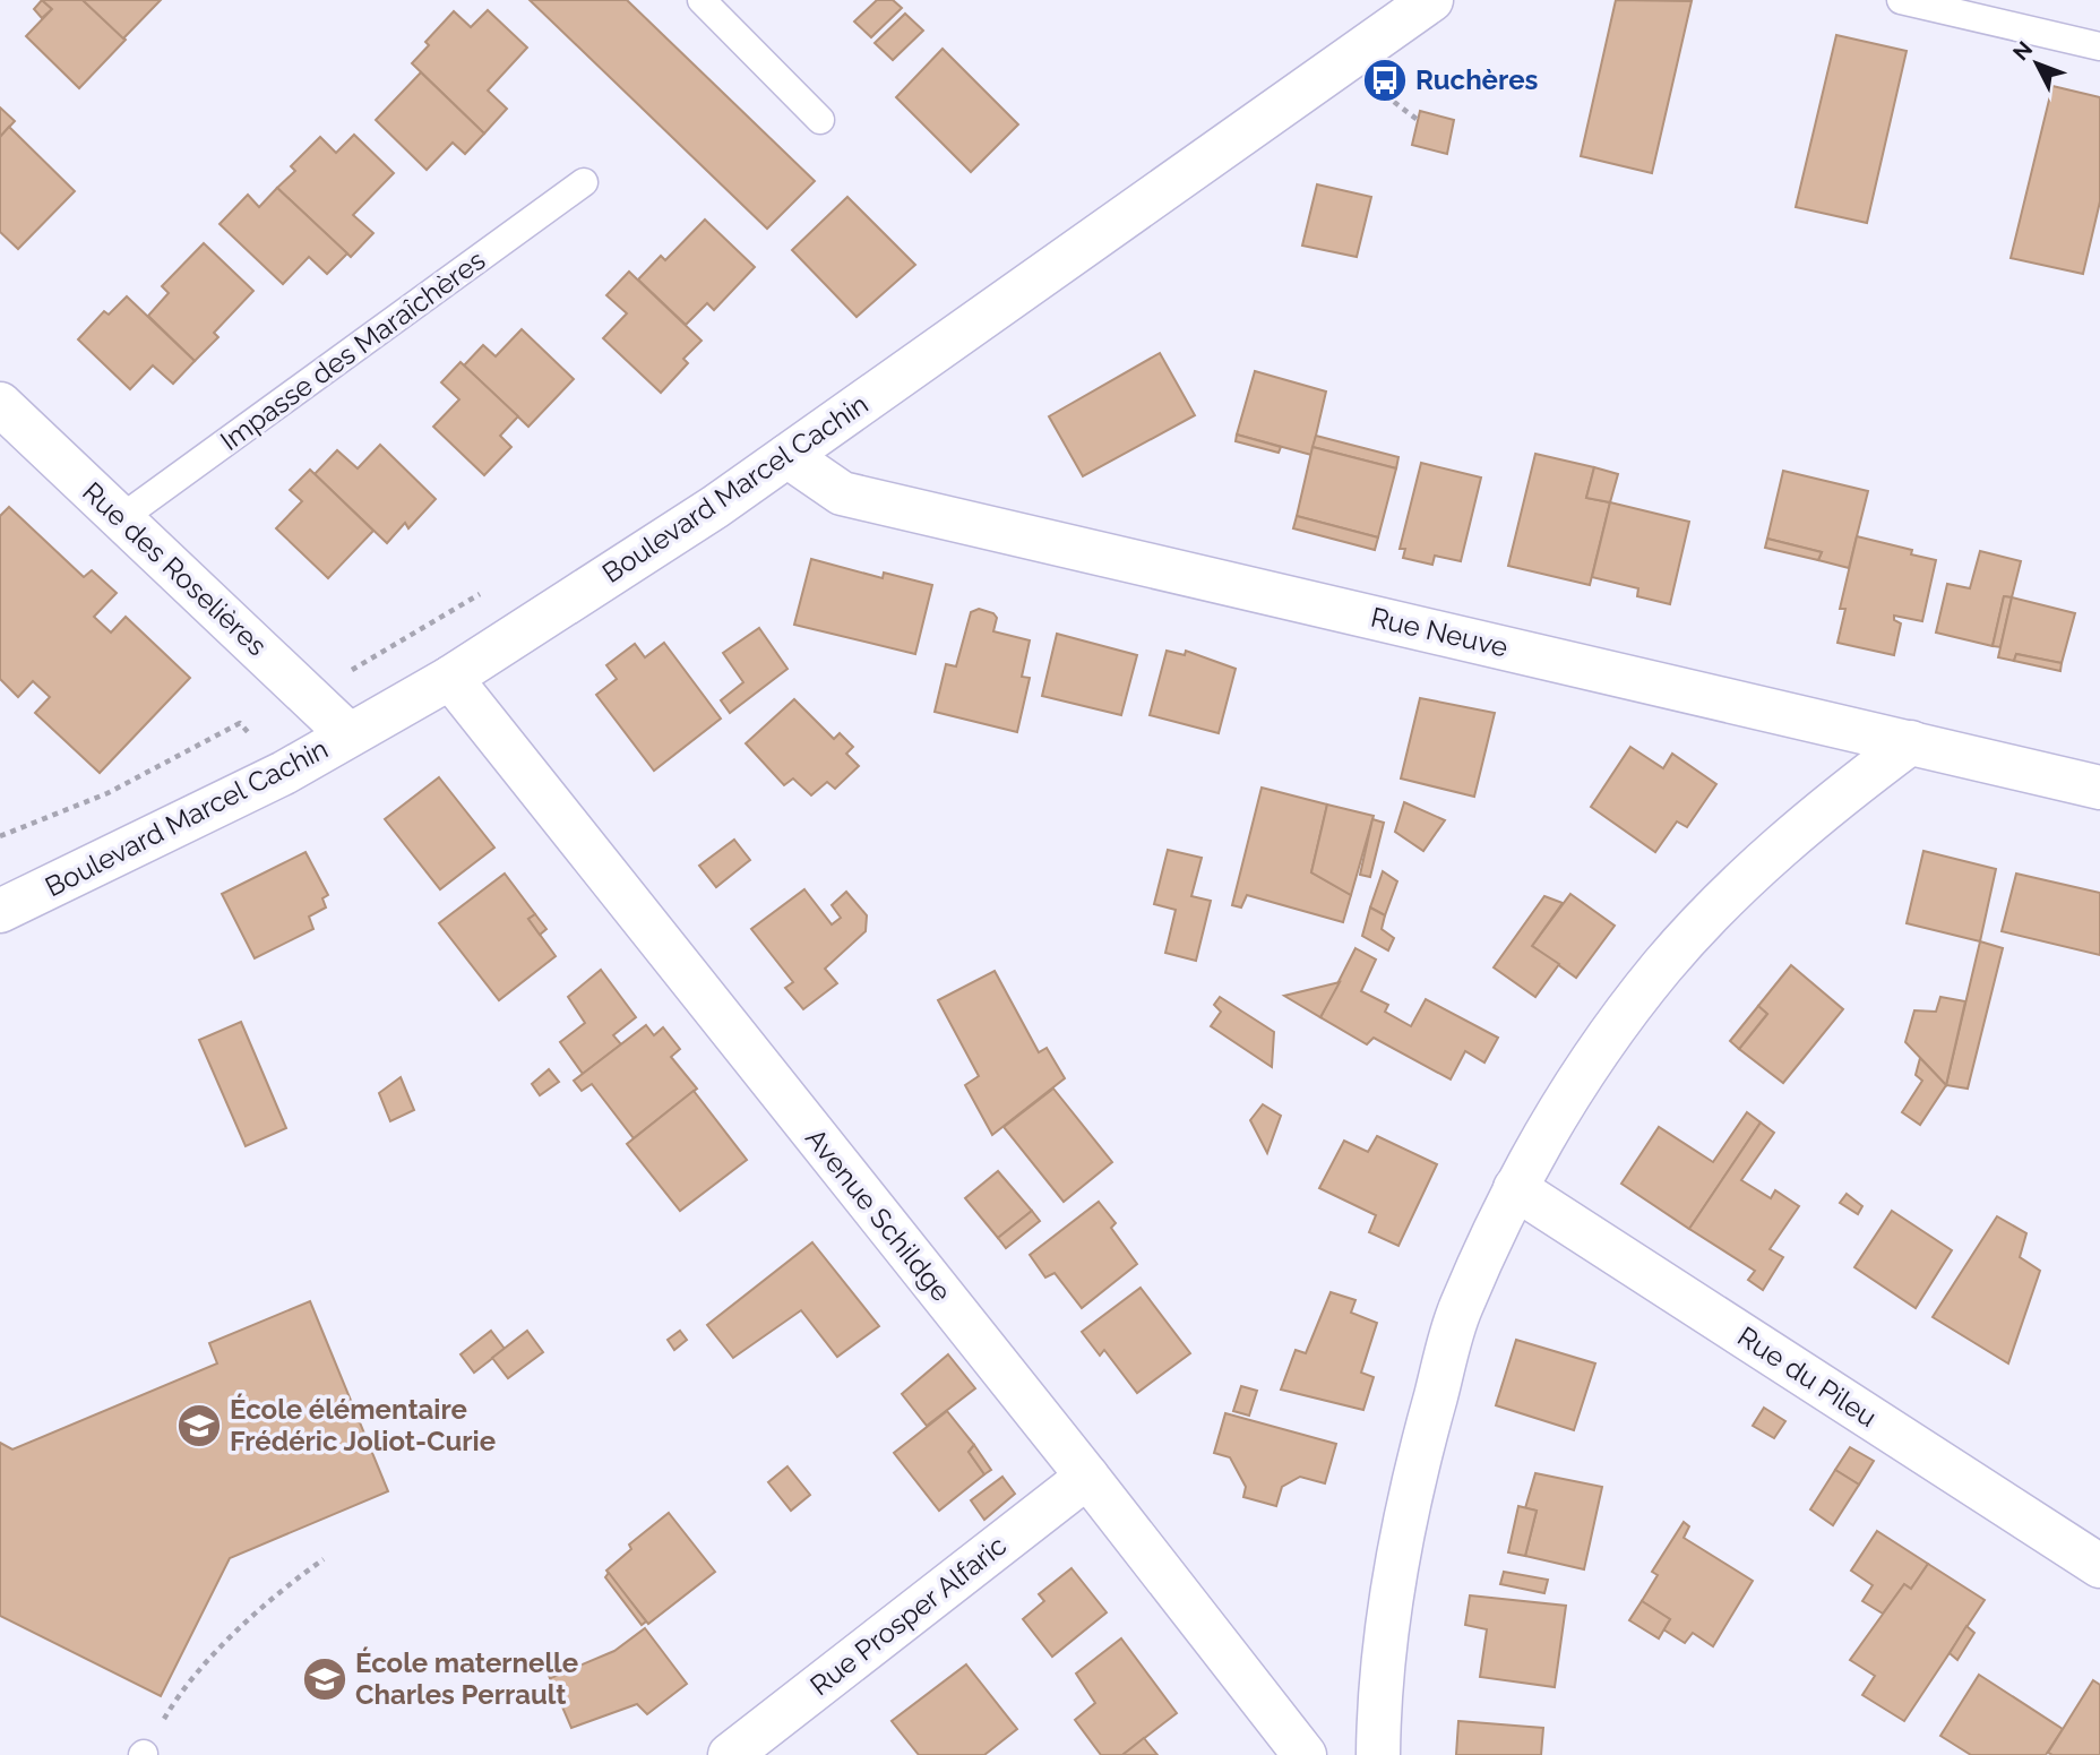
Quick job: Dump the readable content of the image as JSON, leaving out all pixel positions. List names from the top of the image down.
{
  "streets": {
    "street": [
      "Boulevard Marcel Cachin",
      "Rue des Roselières",
      "Rue Neuve",
      "Avenue Schildge",
      "Rue du Pileu",
      "Rue Prosper Alfaric"
    ],
    "lane": ["Impasse des Maraîchères"]
  },
  "crossings": [
    ["Impasse des Maraîchères", "Rue des Roselières"],
    ["Boulevard Marcel Cachin", "Rue des Roselières"],
    ["Boulevard Marcel Cachin", "Rue Neuve"],
    ["Boulevard Marcel Cachin", "Avenue Schildge"],
    ["Avenue Schildge", "Rue Prosper Alfaric"]
  ],
  "places": {
    "bus stop": ["Ruchères"],
    "school or university": ["École élémentaire Frédéric Joliot-Curie", "École maternelle Charles Perrault"]
  },
  "north": "top left"
}
